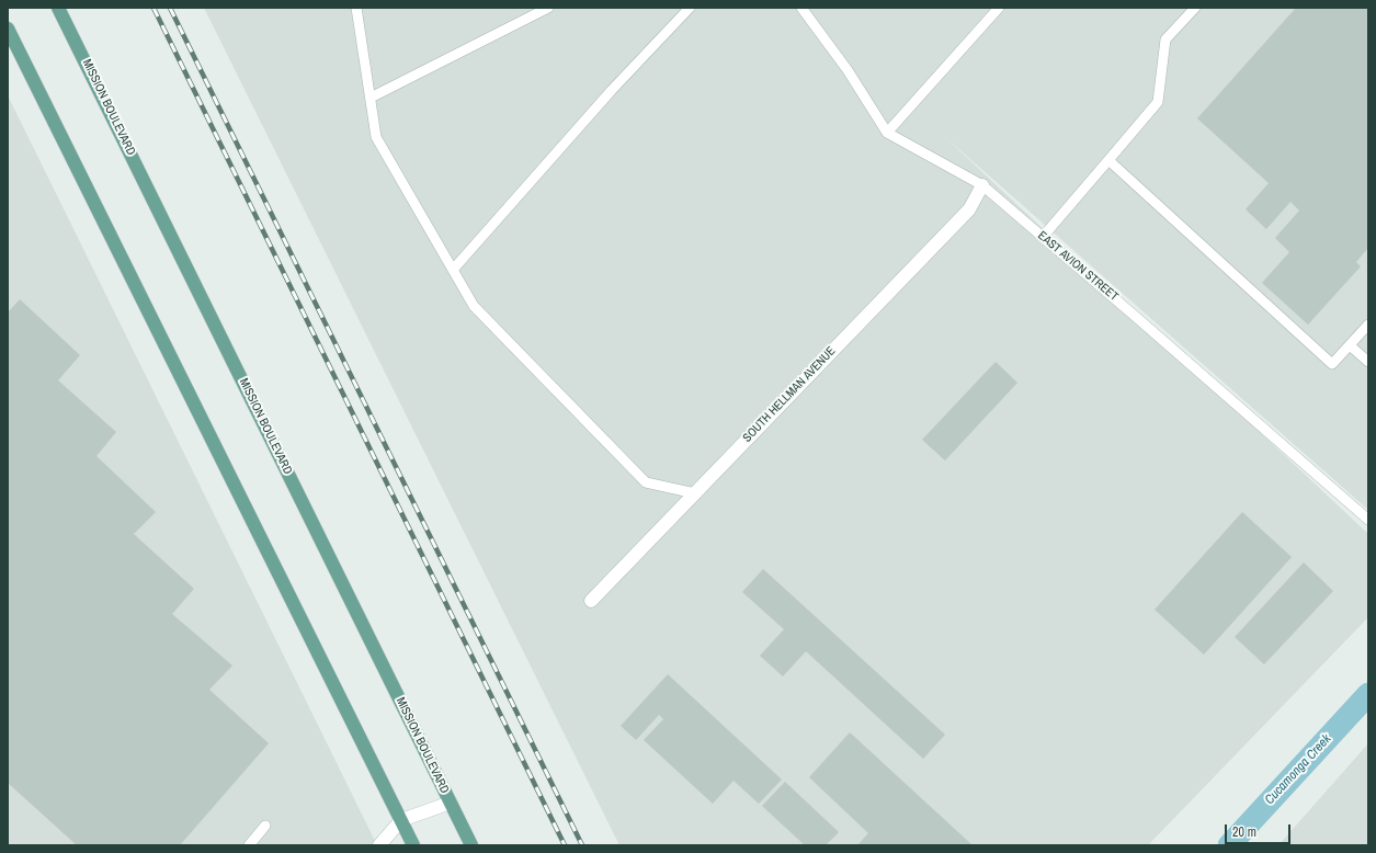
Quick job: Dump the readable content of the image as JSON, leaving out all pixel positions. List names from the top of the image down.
{
  "streets": {
    "main road": ["MISSION BOULEVARD"],
    "street": ["SOUTH HELLMAN AVENUE"],
    "lane": ["EAST AVION STREET"]
  },
  "crossings": [
    ["EAST AVION STREET", "SOUTH HELLMAN AVENUE"]
  ],
  "water": ["Cucamonga Creek"],
  "scale_bar": "20 m"
}
